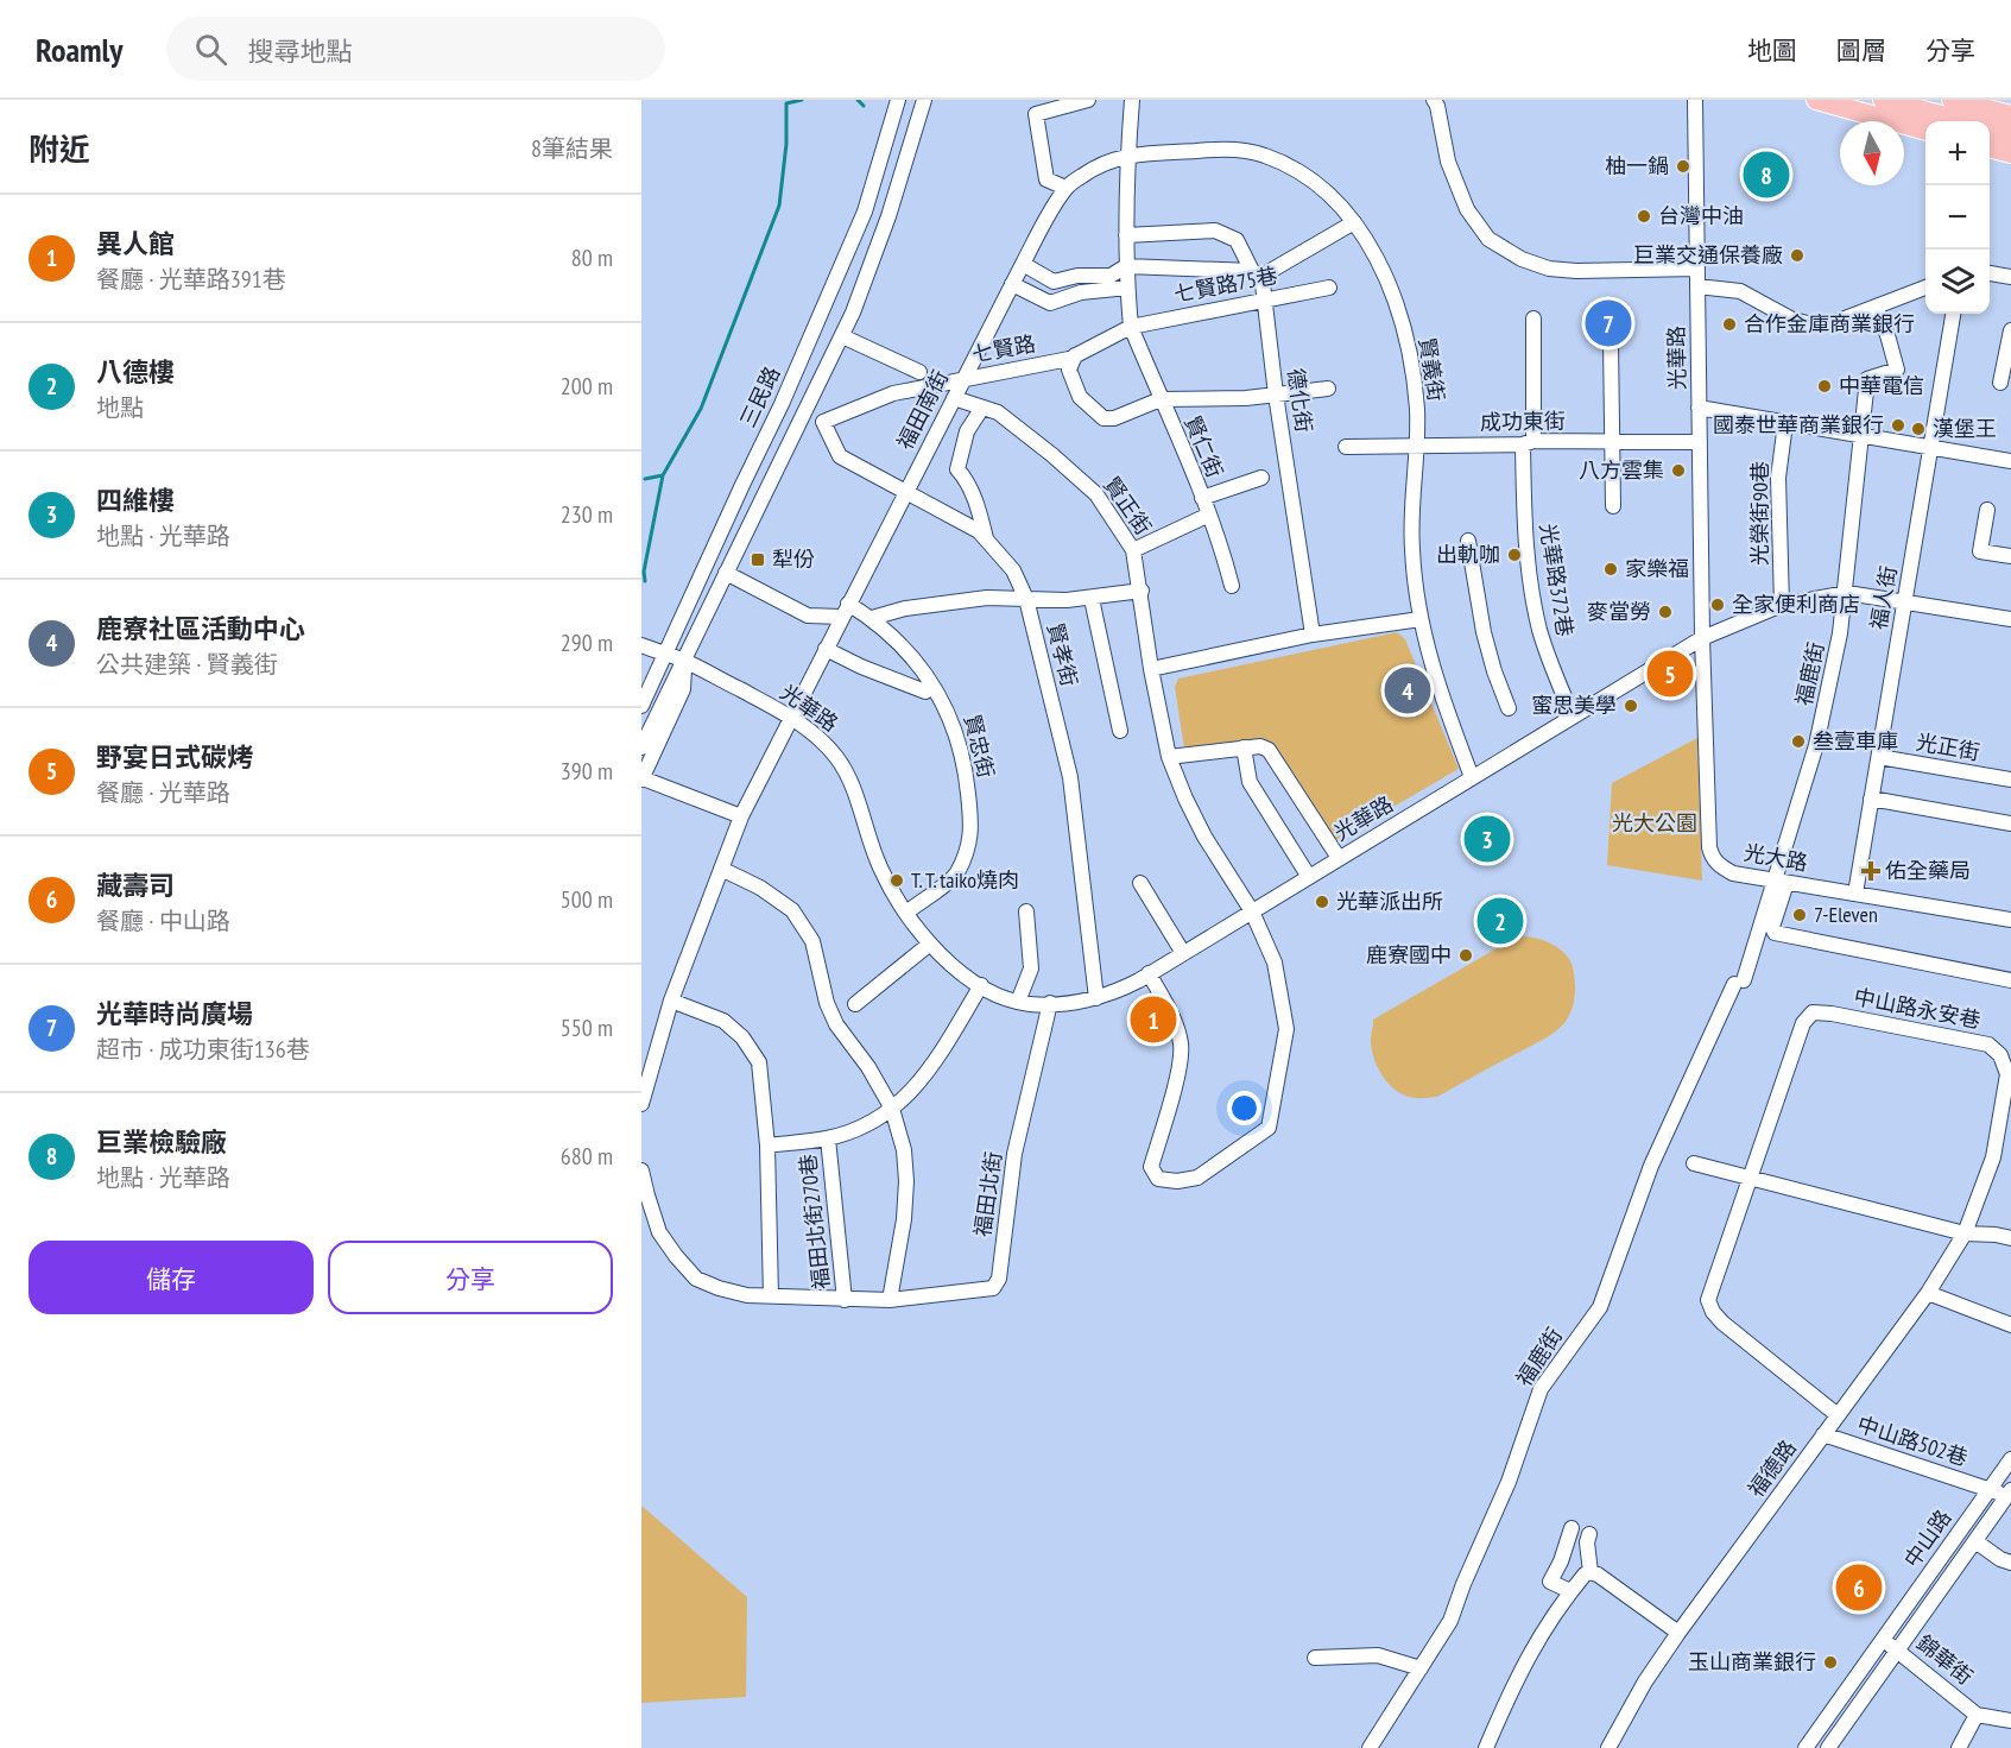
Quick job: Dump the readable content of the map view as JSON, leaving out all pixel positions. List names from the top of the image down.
{
  "streets": {
    "street": [
      "七賢路75巷",
      "七賢路",
      "光華路",
      "賢義街",
      "三民路",
      "德化街",
      "福田南街",
      "成功東街",
      "賢仁街",
      "賢正街",
      "光榮街90巷",
      "光華路372巷",
      "福人街",
      "賢孝街",
      "福鹿街",
      "賢忠街",
      "光正街",
      "光大路",
      "中山路永安巷",
      "福田北街",
      "福田北街270巷",
      "中山路502巷",
      "福德路",
      "中山路",
      "錦華街"
    ]
  },
  "crossings": [
    ["七賢路75巷", "七賢路"],
    ["七賢路75巷", "德化街"],
    ["七賢路75巷", "賢仁街"],
    ["七賢路", "福田南街"],
    ["七賢路", "賢仁街"],
    ["七賢路", "賢孝街"],
    ["光華路", "賢義街"],
    ["光華路", "三民路"],
    ["光華路", "福田南街"],
    ["光華路", "成功東街"],
    ["光華路", "賢正街"],
    ["光華路", "光華路372巷"],
    ["光華路", "賢孝街"],
    ["光華路", "賢忠街"],
    ["光華路", "光大路"],
    ["光華路", "福田北街"],
    ["賢義街", "福田南街"],
    ["賢義街", "成功東街"],
    ["福田南街", "賢正街"],
    ["福田南街", "賢孝街"],
    ["福田南街", "賢忠街"],
    ["成功東街", "光華路372巷"],
    ["福人街", "光正街"],
    ["福人街", "光大路"],
    ["福鹿街", "光大路"],
    ["中山路永安巷", "福德路"],
    ["福田北街", "福田北街270巷"],
    ["中山路502巷", "福德路"],
    ["中山路502巷", "中山路"],
    ["中山路", "錦華街"]
  ],
  "parks": ["光大公園"],
  "places": {
    "other": [
      "柚一鍋",
      "台灣中油",
      "巨業交通保養廠",
      "合作金庫商業銀行",
      "中華電信",
      "國泰世華商業銀行",
      "漢堡王",
      "八方雲集",
      "出軌咖",
      "家樂福",
      "全家便利商店",
      "麥當勞",
      "蜜思美學",
      "叁壹車庫",
      "T. T. taiko燒肉",
      "光華派出所",
      "7-Eleven",
      "鹿寮國中",
      "玉山商業銀行"
    ],
    "transit": ["犁份"],
    "health": ["佑全藥局"]
  },
  "north": "bottom",
  "page": {
    "header": "Roamly",
    "search": "搜尋地點",
    "nav": ["地圖", "圖層", "分享"],
    "heading": ["附近", "8筆結果"],
    "map_buttons": ["+", "−"],
    "pins": [
      "8",
      "7",
      "5",
      "4",
      "3",
      "2",
      "1",
      "6"
    ],
    "list": [
      {
        "mark": "1",
        "name": "異人館",
        "note": "餐廳 · 光華路391巷",
        "value": "80 m"
      },
      {
        "mark": "2",
        "name": "八德樓",
        "note": "地點",
        "value": "200 m"
      },
      {
        "mark": "3",
        "name": "四維樓",
        "note": "地點 · 光華路",
        "value": "230 m"
      },
      {
        "mark": "4",
        "name": "鹿寮社區活動中心",
        "note": "公共建築 · 賢義街",
        "value": "290 m"
      },
      {
        "mark": "5",
        "name": "野宴日式碳烤",
        "note": "餐廳 · 光華路",
        "value": "390 m"
      },
      {
        "mark": "6",
        "name": "藏壽司",
        "note": "餐廳 · 中山路",
        "value": "500 m"
      },
      {
        "mark": "7",
        "name": "光華時尚廣場",
        "note": "超市 · 成功東街136巷",
        "value": "550 m"
      },
      {
        "mark": "8",
        "name": "巨業檢驗廠",
        "note": "地點 · 光華路",
        "value": "680 m"
      }
    ],
    "buttons": ["儲存", "分享"]
  }
}
